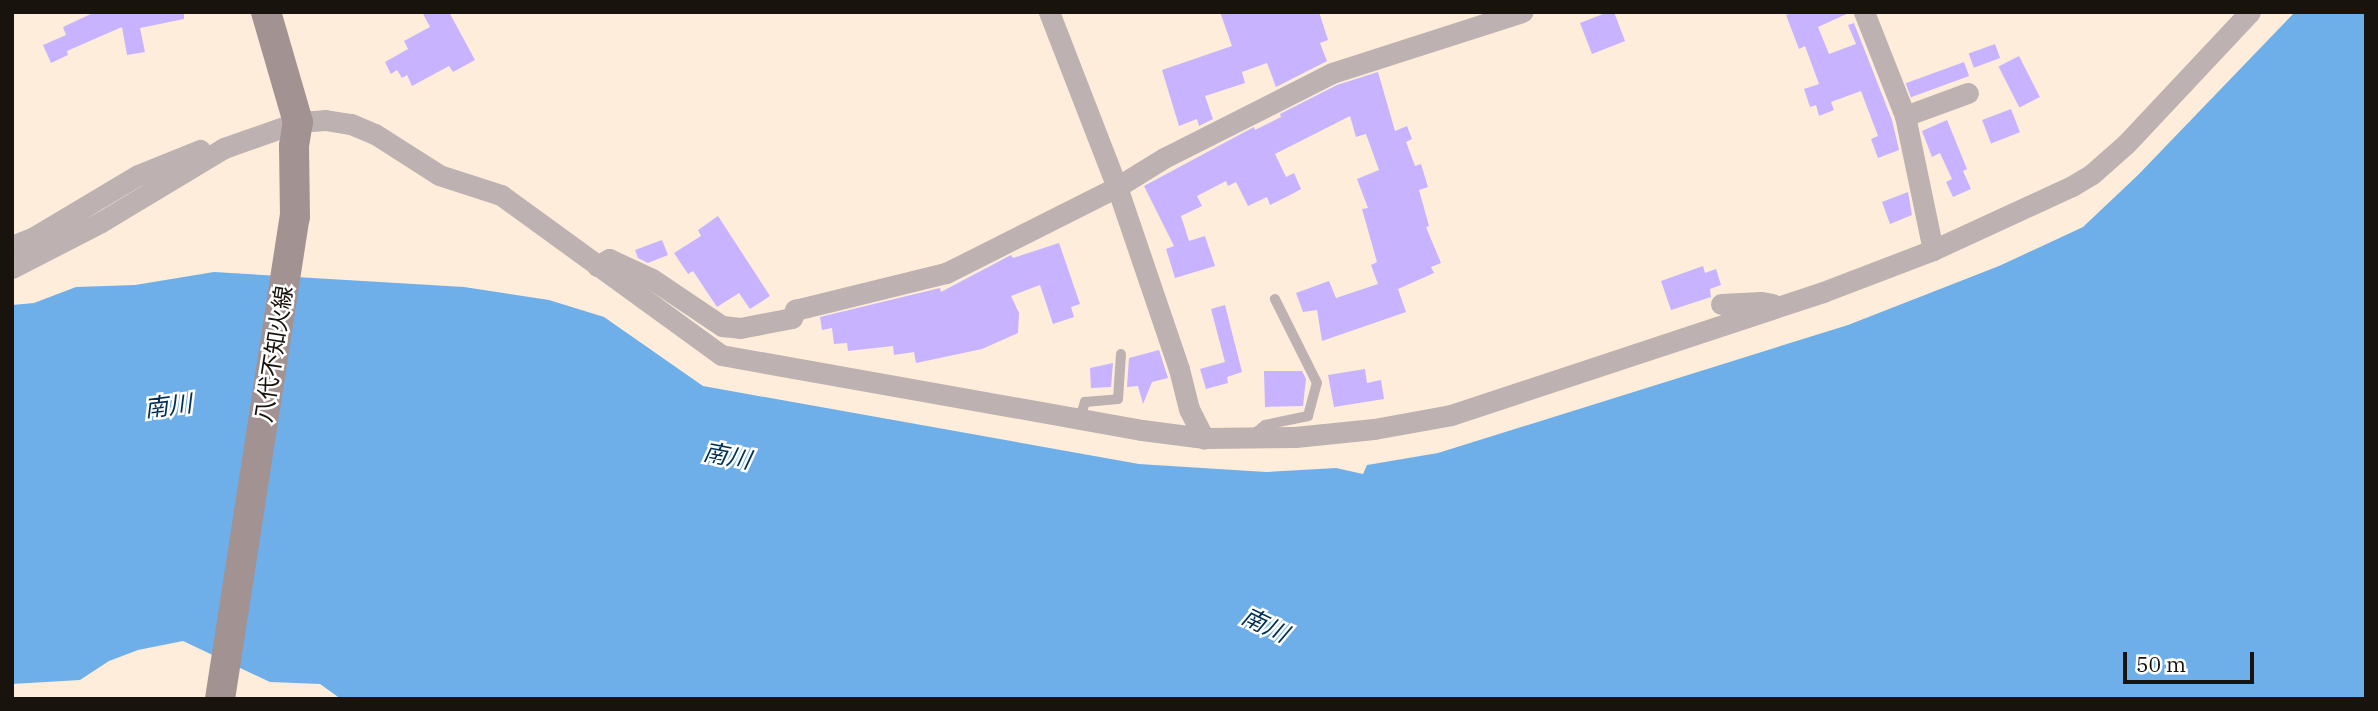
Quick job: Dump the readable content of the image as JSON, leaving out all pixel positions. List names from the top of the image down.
{
  "streets": {
    "main road": ["八代不知火線"]
  },
  "water": ["南川"],
  "scale_bar": "50 m"
}
